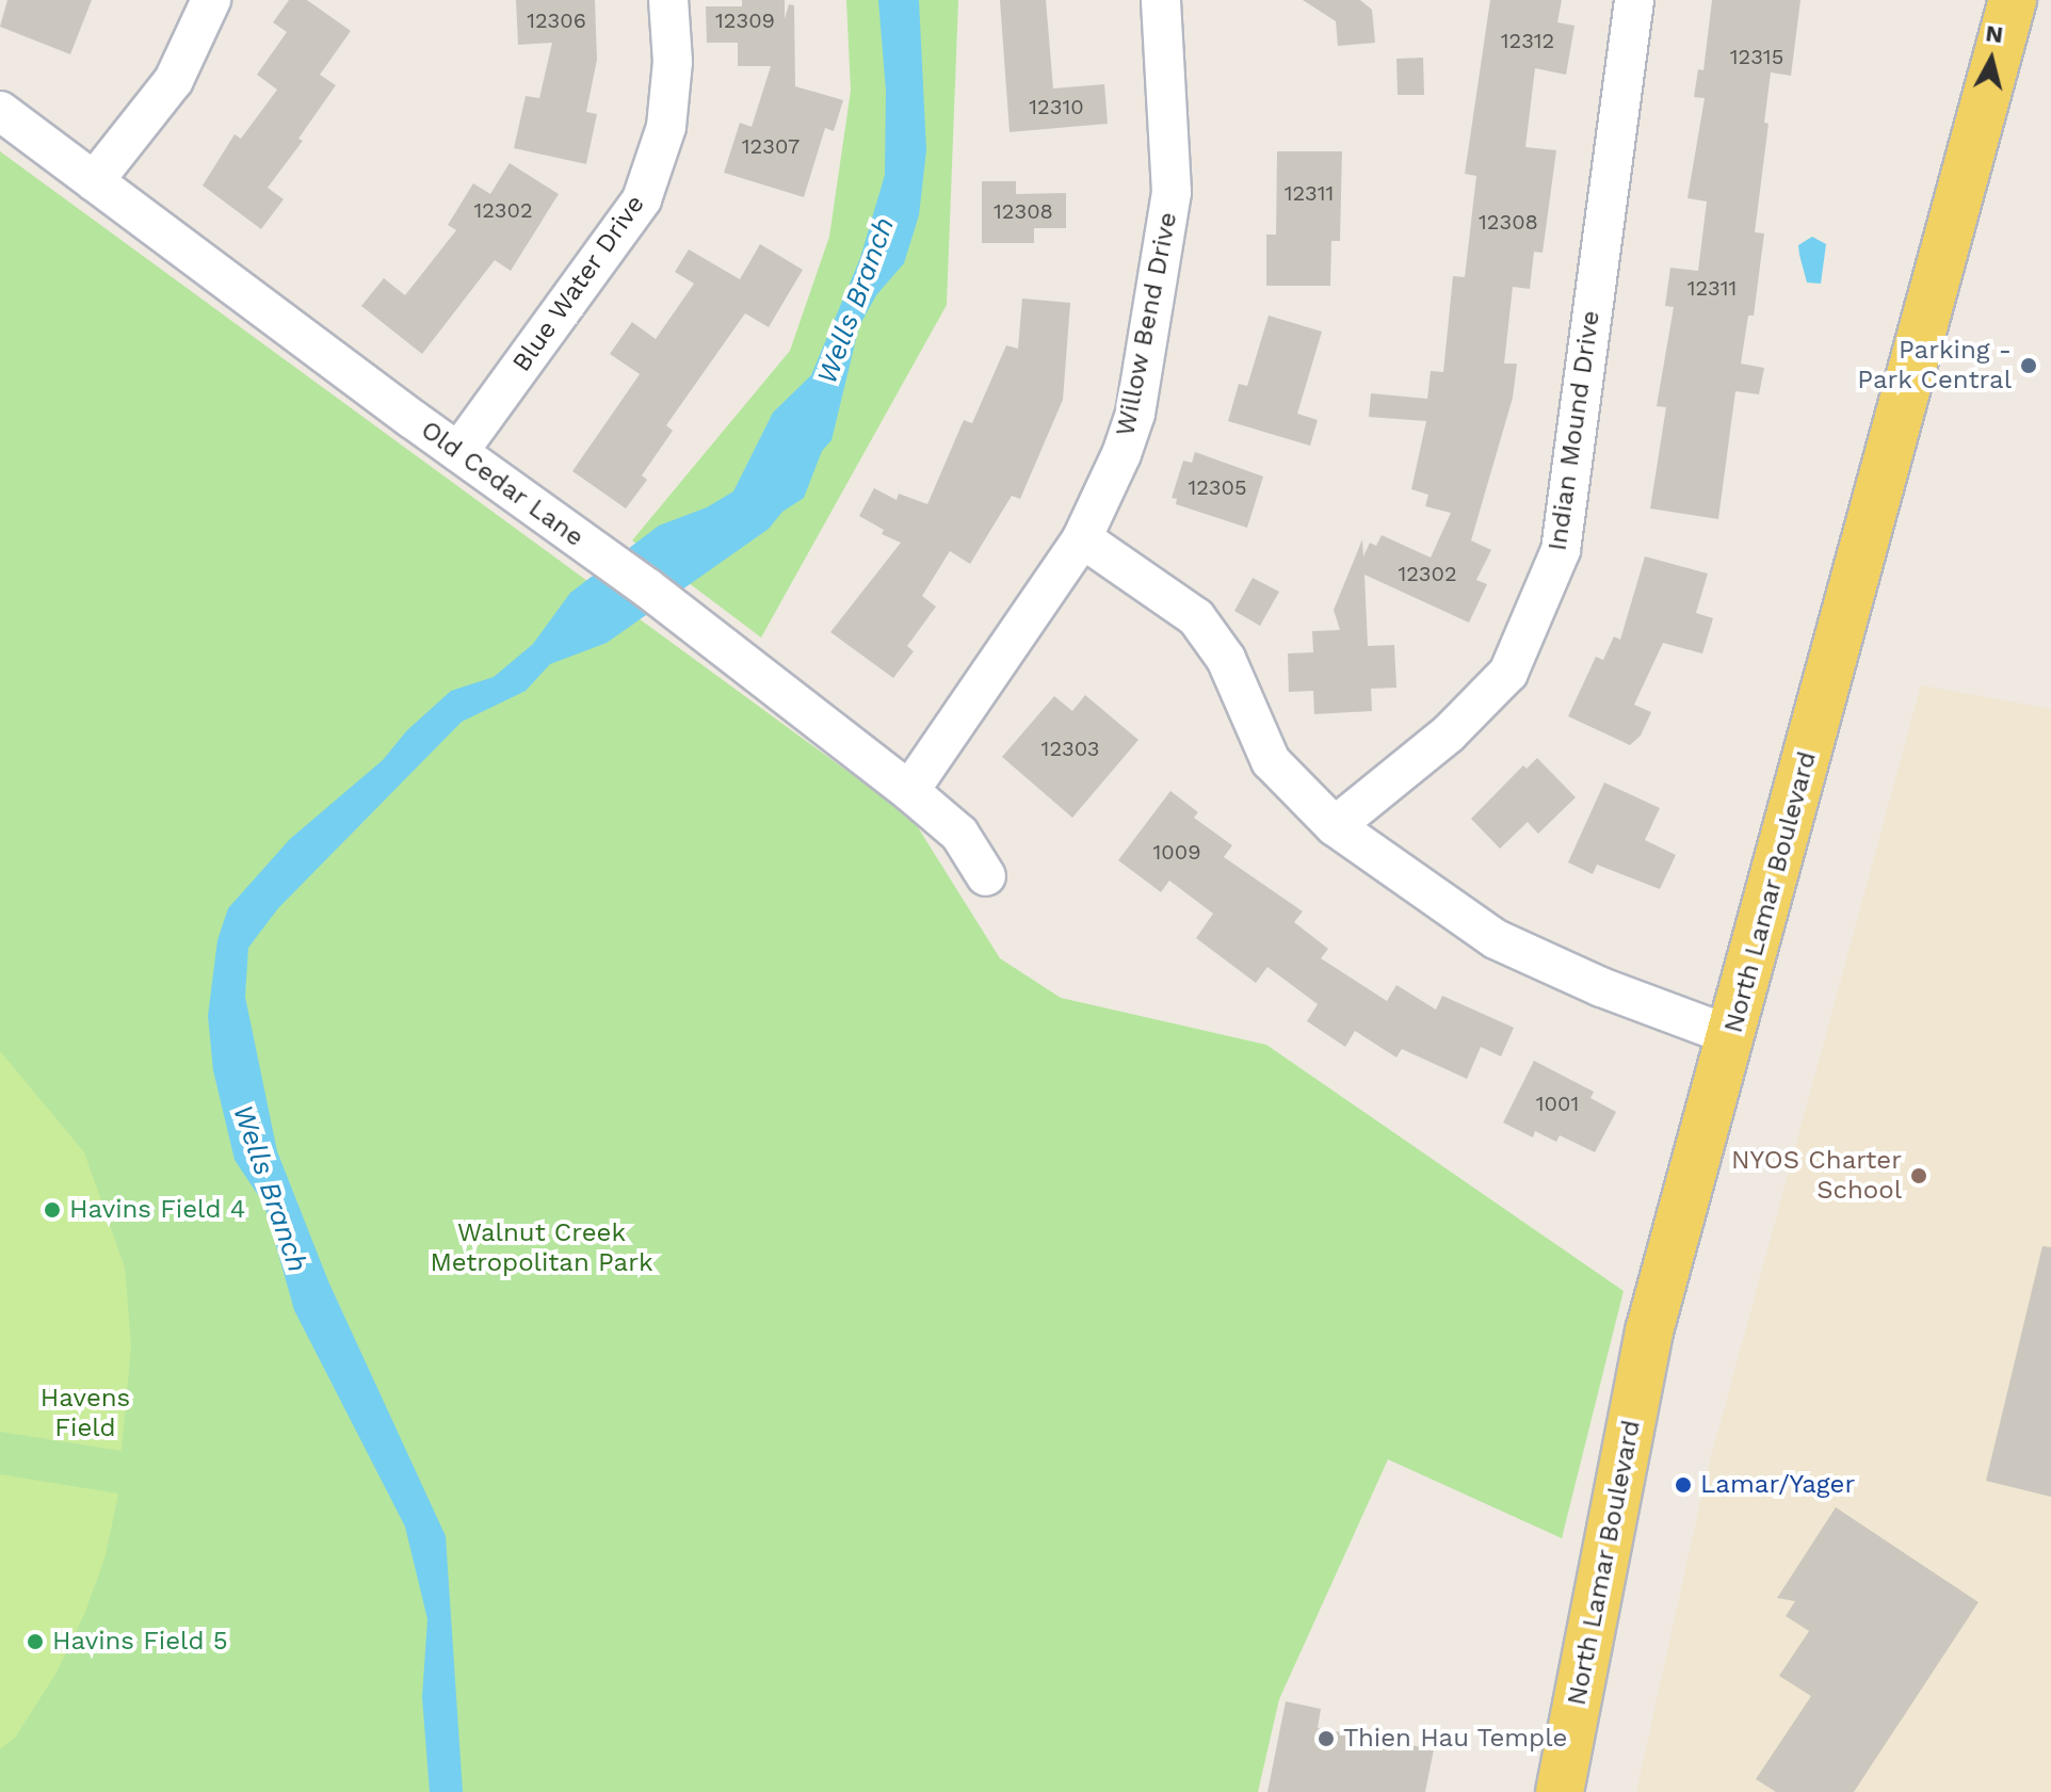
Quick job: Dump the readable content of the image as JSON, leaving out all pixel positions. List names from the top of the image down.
{
  "streets": {
    "main road": ["North Lamar Boulevard"],
    "street": [
      "Blue Water Drive",
      "Willow Bend Drive",
      "Indian Mound Drive",
      "Old Cedar Lane"
    ]
  },
  "crossings": [
    ["Blue Water Drive", "Old Cedar Lane"],
    ["Willow Bend Drive", "Old Cedar Lane"]
  ],
  "water": ["Wells Branch"],
  "parks": ["Walnut Creek Metropolitan Park", "Havens Field"],
  "places": [
    "Parking - Park Central",
    "NYOS Charter School",
    "Havins Field 4",
    "Lamar/Yager",
    "Havins Field 5",
    "Thien Hau Temple"
  ],
  "house_numbers": [
    "12306",
    "12309",
    "12312",
    "12315",
    "12310",
    "12307",
    "12311",
    "12302",
    "12308",
    "12308",
    "12311",
    "12305",
    "12302",
    "12303",
    "1009",
    "1001"
  ],
  "north": "top"
}
